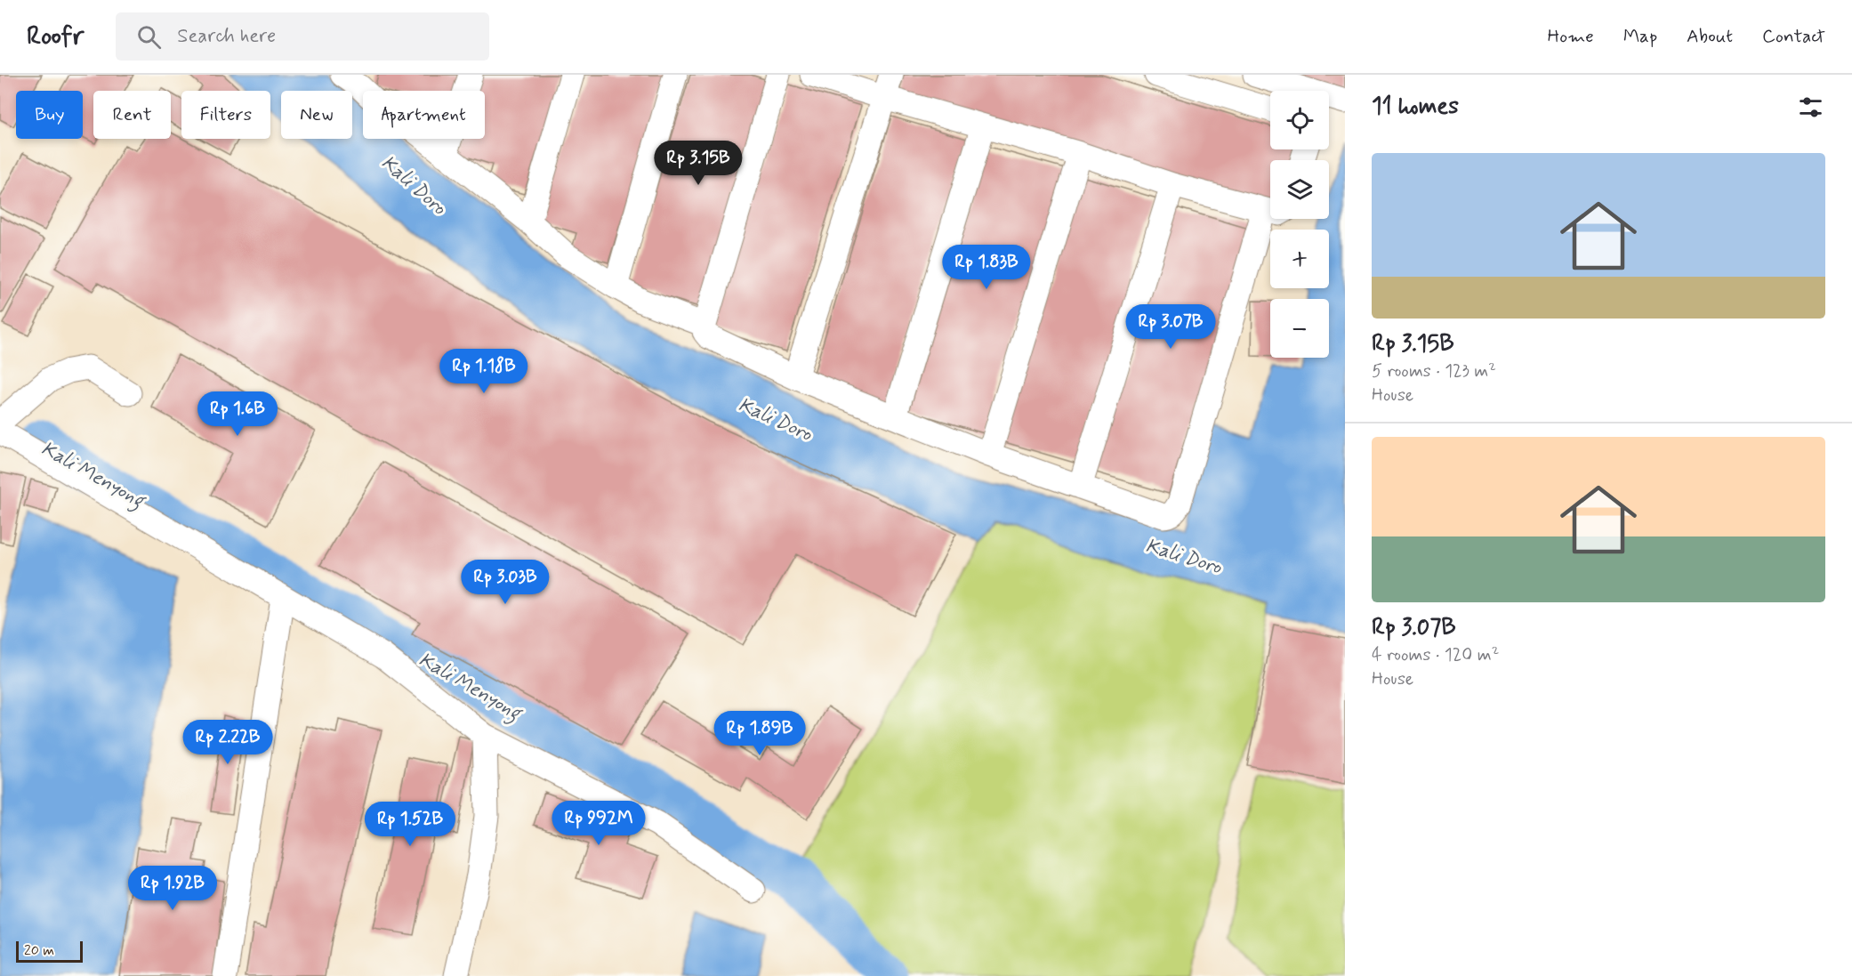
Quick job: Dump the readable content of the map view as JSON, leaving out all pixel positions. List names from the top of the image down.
{
  "water": ["Kali Doro", "Kali Menyong"],
  "scale_bar": "20 m",
  "page": {
    "header": "Roofr",
    "search": "Search here",
    "nav": [
      "Home",
      "Map",
      "About",
      "Contact"
    ],
    "heading": "11 homes",
    "map_buttons": ["+", "−"],
    "chip": [
      "Buy",
      "Rent",
      "Filters",
      "New",
      "Apartment"
    ],
    "list": [
      {
        "name": "Rp 3.15B",
        "note": "5 rooms · 123 m² · House"
      },
      {
        "name": "Rp 3.07B",
        "note": "4 rooms · 120 m² · House"
      }
    ],
    "price": [
      "Rp 3.15B",
      "Rp 1.83B",
      "Rp 3.07B",
      "Rp 1.18B",
      "Rp 1.6B",
      "Rp 3.03B",
      "Rp 1.89B",
      "Rp 2.22B",
      "Rp 992M",
      "Rp 1.52B",
      "Rp 1.92B"
    ],
    "scale": "20 m"
  }
}
